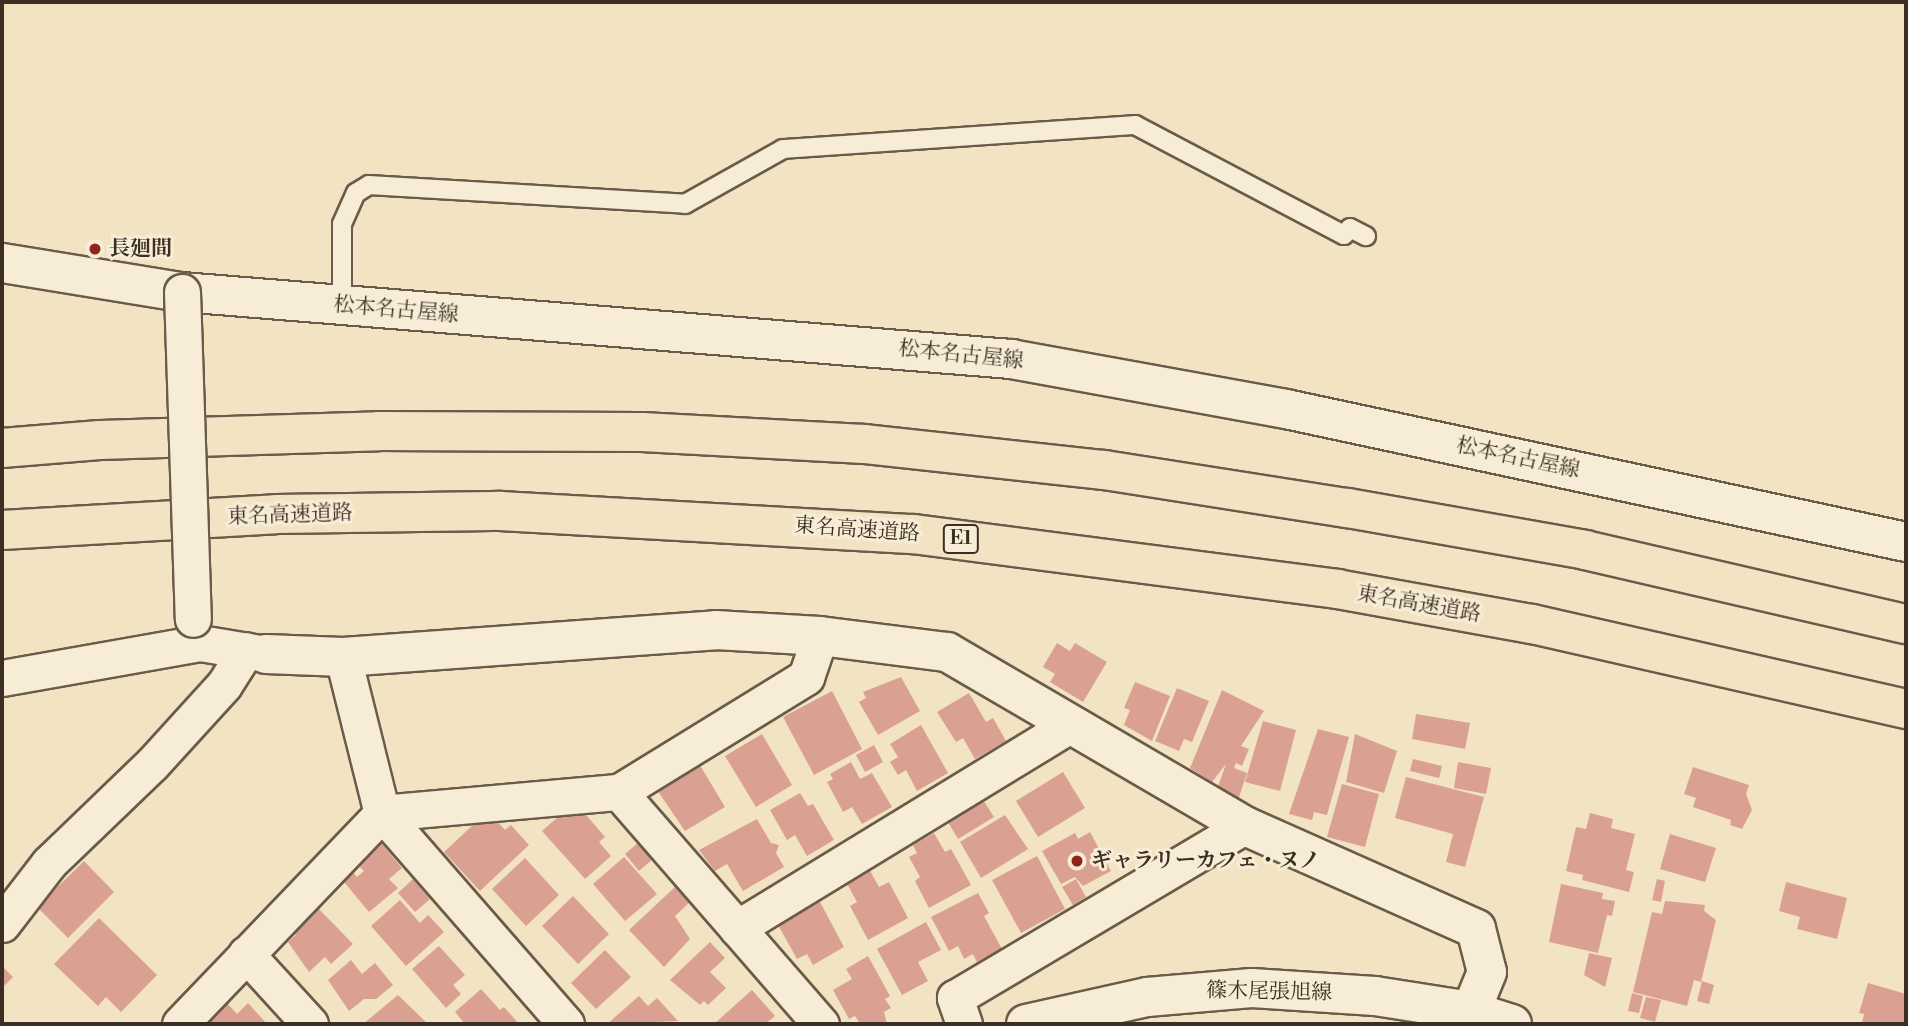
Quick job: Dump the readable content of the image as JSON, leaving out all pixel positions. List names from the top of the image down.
{
  "streets": {
    "highway": ["東名高速道路", "E1"],
    "main road": ["松本名古屋線", "篠木尾張旭線"]
  },
  "places": ["長廻間", "ギャラリーカフェ・ヌノ"]
}
